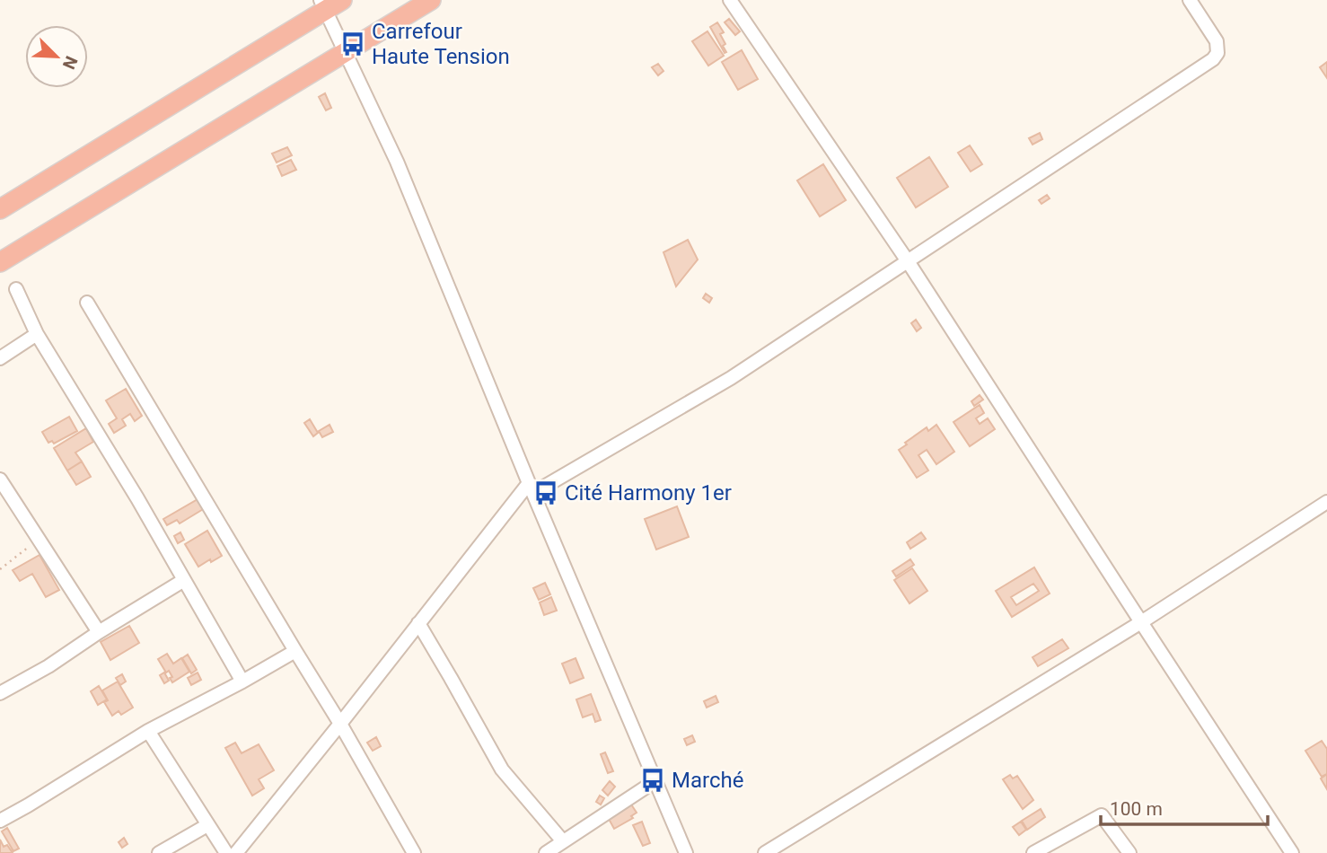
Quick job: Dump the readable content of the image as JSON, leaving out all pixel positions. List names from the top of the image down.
{
  "places": {
    "bus stop": ["Carrefour Haute Tension", "Cité Harmony 1er", "Marché"]
  },
  "scale_bar": "100 m",
  "north": "bottom right"
}
